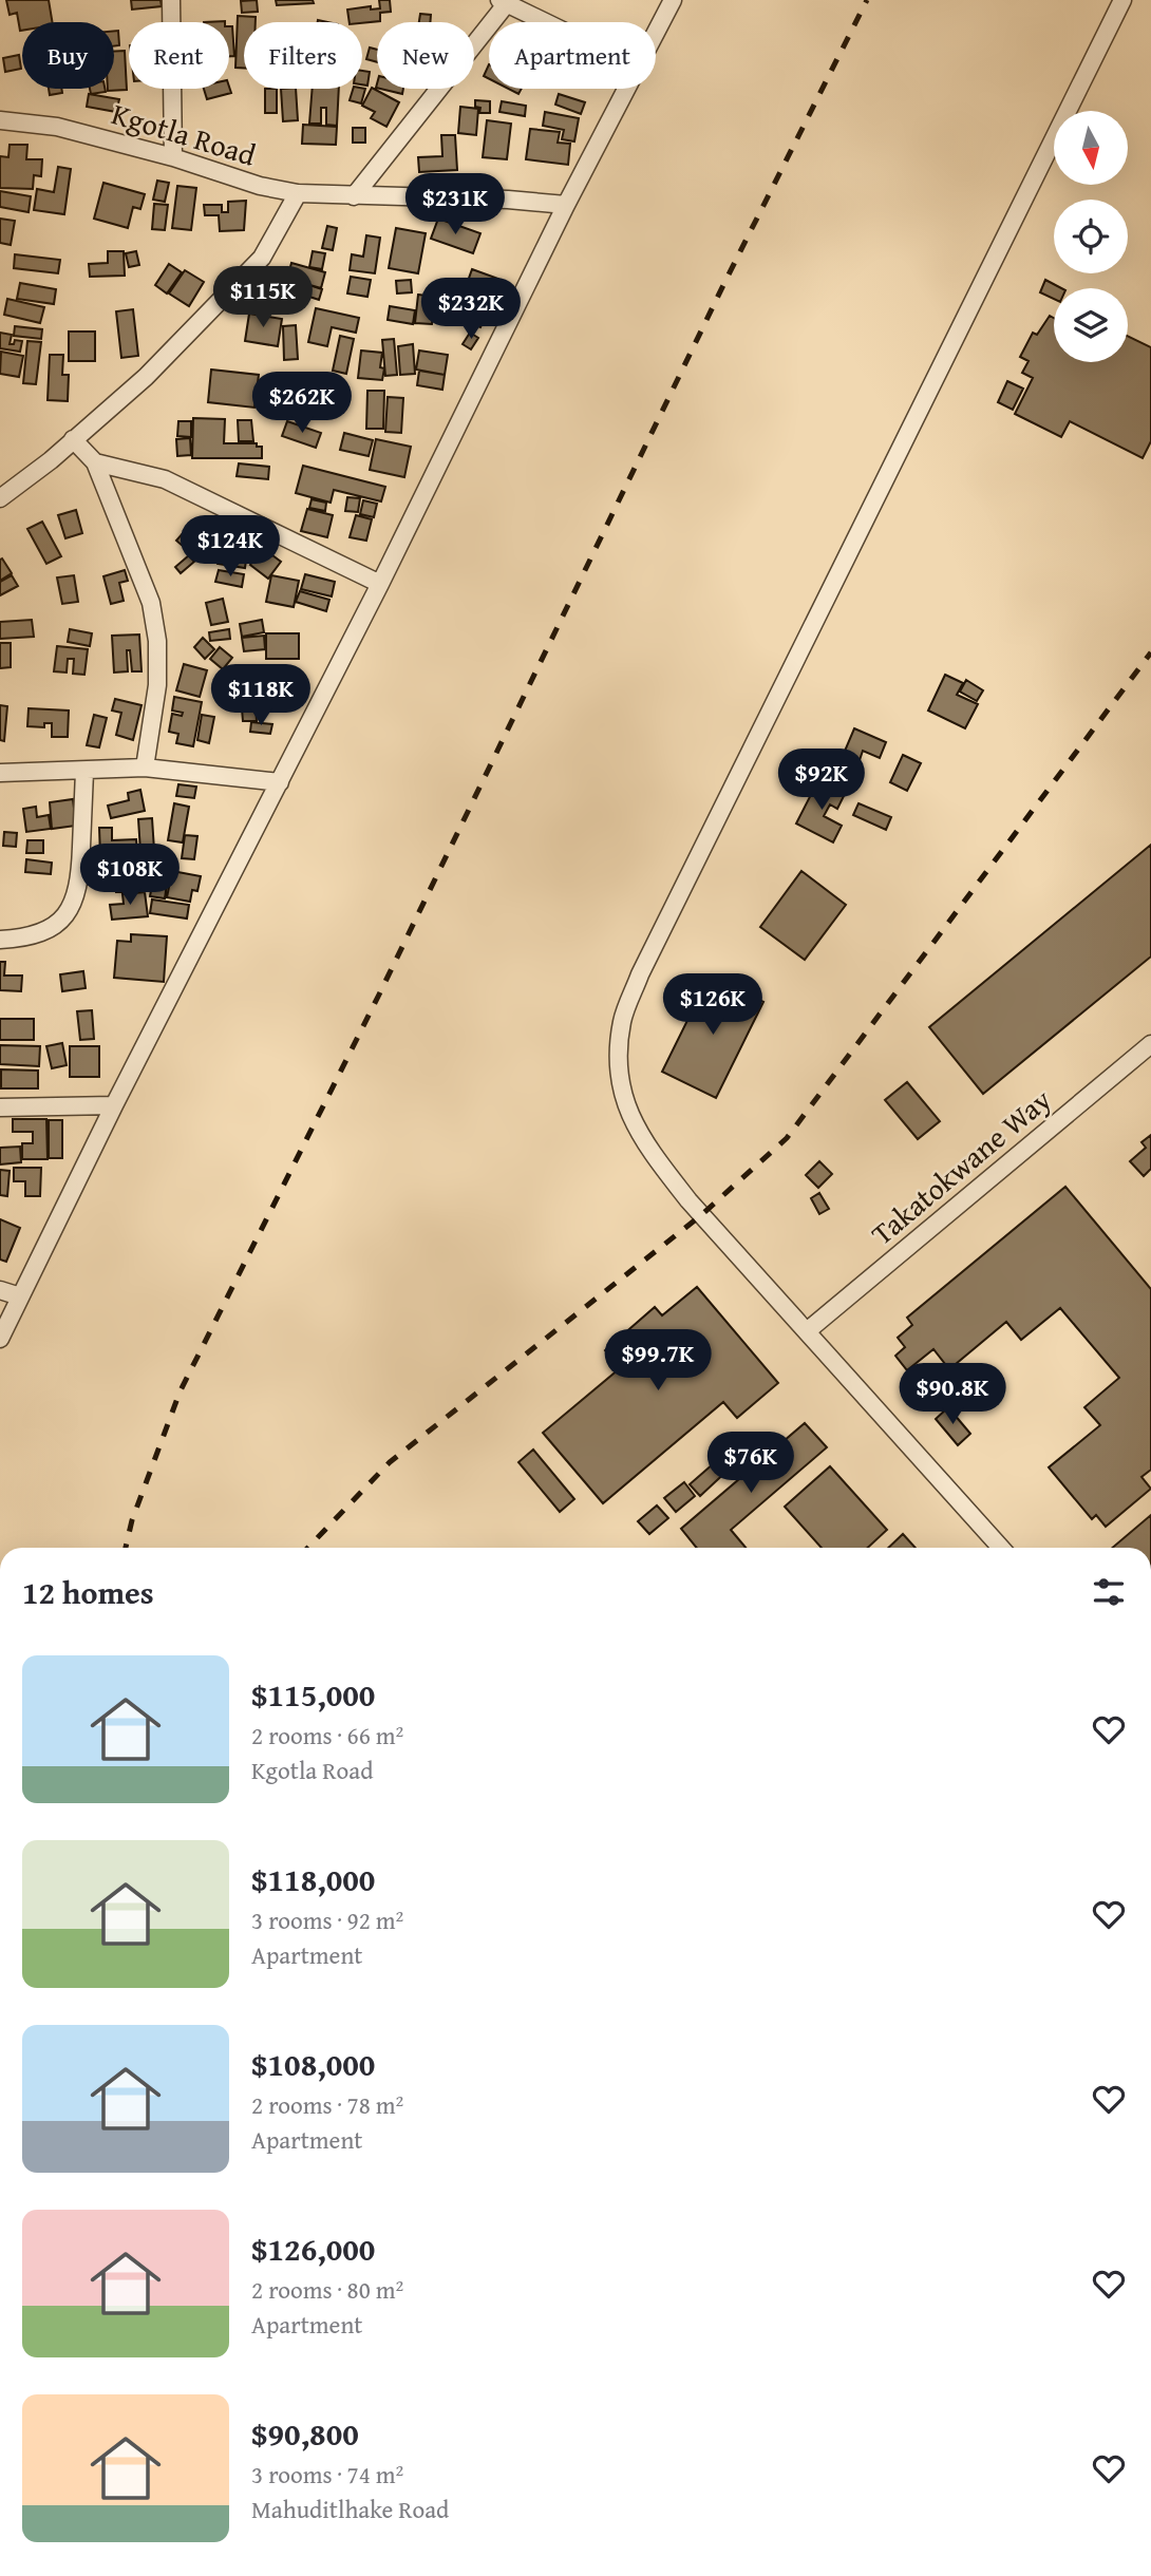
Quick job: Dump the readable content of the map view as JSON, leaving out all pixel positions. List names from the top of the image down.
{
  "streets": {
    "street": ["Kgotla Road", "Takatokwane Way"]
  },
  "north": "bottom",
  "page": {
    "chip": [
      "Buy",
      "Rent",
      "Filters",
      "New",
      "Apartment"
    ],
    "price": [
      "$231K",
      "$115K",
      "$232K",
      "$262K",
      "$124K",
      "$118K",
      "$92K",
      "$108K",
      "$126K",
      "$99.7K",
      "$90.8K",
      "$76K"
    ],
    "heading": "12 homes",
    "list": [
      {
        "name": "$115,000",
        "note": "2 rooms · 66 m² · Kgotla Road"
      },
      {
        "name": "$118,000",
        "note": "3 rooms · 92 m² · Apartment"
      },
      {
        "name": "$108,000",
        "note": "2 rooms · 78 m² · Apartment"
      },
      {
        "name": "$126,000",
        "note": "2 rooms · 80 m² · Apartment"
      },
      {
        "name": "$90,800",
        "note": "3 rooms · 74 m² · Mahuditlhake Road"
      }
    ]
  }
}
